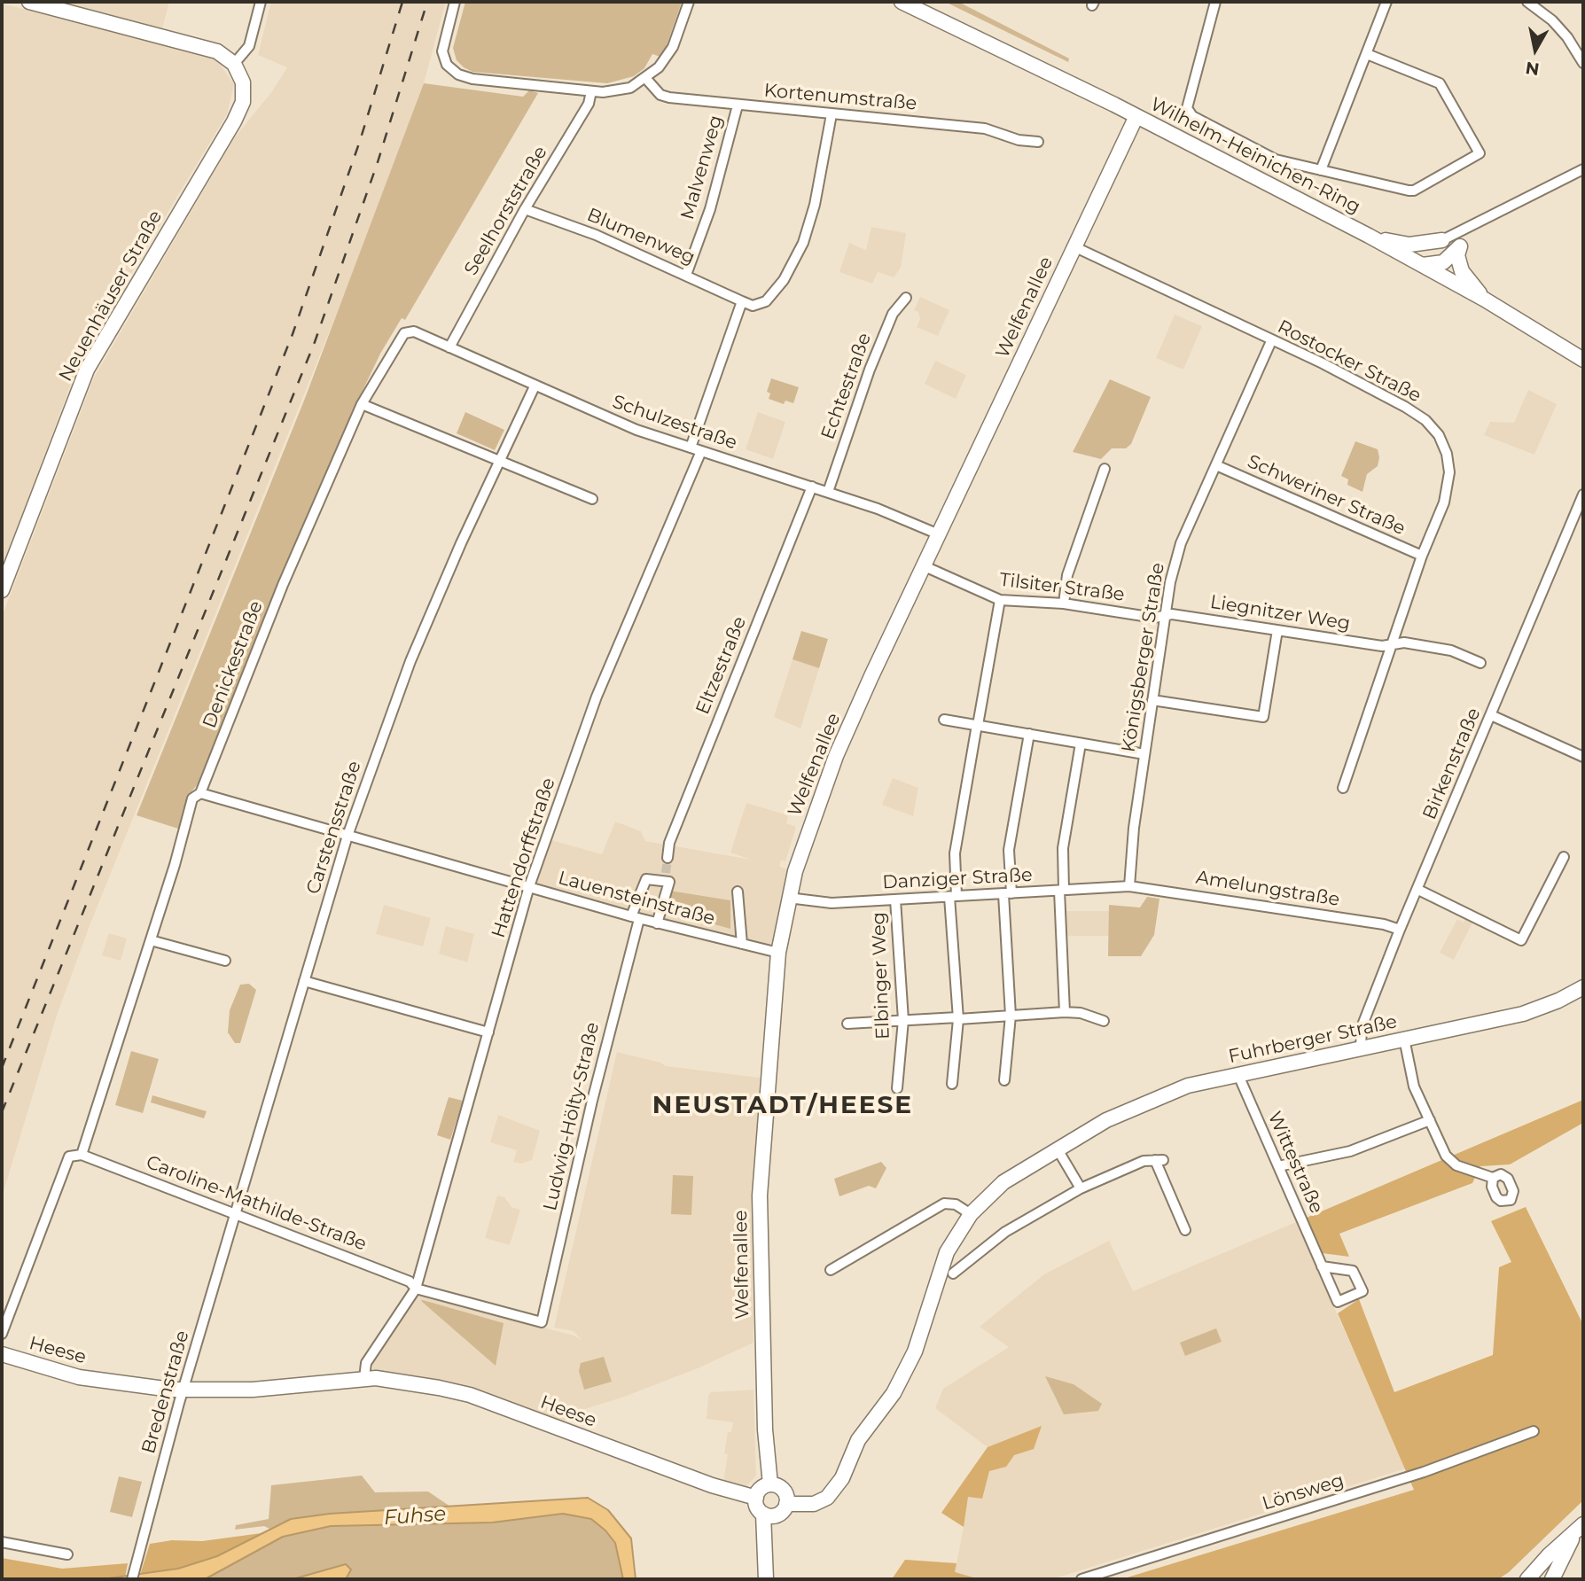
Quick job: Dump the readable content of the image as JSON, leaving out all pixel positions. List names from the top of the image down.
{
  "streets": {
    "street": [
      "Kortenumstraße",
      "Wilhelm-Heinichen-Ring",
      "Malvenweg",
      "Seelhorststraße",
      "Blumenweg",
      "Neuenhäuser Straße",
      "Welfenallee",
      "Rostocker Straße",
      "Echtestraße",
      "Schulzestraße",
      "Schweriner Straße",
      "Tilsiter Straße",
      "Liegnitzer Weg",
      "Königsberger Straße",
      "Denickestraße",
      "Eltzestraße",
      "Birkenstraße",
      "Carstensstraße",
      "Hattendorffstraße",
      "Danziger Straße",
      "Amelungstraße",
      "Lauensteinstraße",
      "Elbinger Weg",
      "Fuhrberger Straße",
      "Ludwig-Hölty-Straße",
      "Wittestraße",
      "Caroline-Mathilde-Straße",
      "Heese",
      "Bredenstraße",
      "Lönsweg"
    ]
  },
  "crossings": [
    ["Kortenumstraße", "Malvenweg"],
    ["Wilhelm-Heinichen-Ring", "Welfenallee"],
    ["Malvenweg", "Blumenweg"],
    ["Seelhorststraße", "Blumenweg"],
    ["Seelhorststraße", "Schulzestraße"],
    ["Welfenallee", "Rostocker Straße"],
    ["Welfenallee", "Schulzestraße"],
    ["Welfenallee", "Tilsiter Straße"],
    ["Welfenallee", "Danziger Straße"],
    ["Welfenallee", "Lauensteinstraße"],
    ["Welfenallee", "Fuhrberger Straße"],
    ["Welfenallee", "Heese"],
    ["Rostocker Straße", "Schweriner Straße"],
    ["Rostocker Straße", "Liegnitzer Weg"],
    ["Rostocker Straße", "Königsberger Straße"],
    ["Echtestraße", "Schulzestraße"],
    ["Schulzestraße", "Denickestraße"],
    ["Schulzestraße", "Eltzestraße"],
    ["Schulzestraße", "Carstensstraße"],
    ["Schulzestraße", "Hattendorffstraße"],
    ["Schweriner Straße", "Königsberger Straße"],
    ["Tilsiter Straße", "Liegnitzer Weg"],
    ["Tilsiter Straße", "Königsberger Straße"],
    ["Liegnitzer Weg", "Königsberger Straße"],
    ["Königsberger Straße", "Danziger Straße"],
    ["Königsberger Straße", "Amelungstraße"],
    ["Denickestraße", "Lauensteinstraße"],
    ["Denickestraße", "Caroline-Mathilde-Straße"],
    ["Birkenstraße", "Amelungstraße"],
    ["Birkenstraße", "Fuhrberger Straße"],
    ["Carstensstraße", "Lauensteinstraße"],
    ["Carstensstraße", "Caroline-Mathilde-Straße"],
    ["Carstensstraße", "Bredenstraße"],
    ["Hattendorffstraße", "Lauensteinstraße"],
    ["Hattendorffstraße", "Ludwig-Hölty-Straße"],
    ["Hattendorffstraße", "Caroline-Mathilde-Straße"],
    ["Danziger Straße", "Amelungstraße"],
    ["Danziger Straße", "Elbinger Weg"],
    ["Lauensteinstraße", "Ludwig-Hölty-Straße"],
    ["Fuhrberger Straße", "Wittestraße"],
    ["Fuhrberger Straße", "Heese"],
    ["Ludwig-Hölty-Straße", "Caroline-Mathilde-Straße"],
    ["Caroline-Mathilde-Straße", "Bredenstraße"],
    ["Heese", "Bredenstraße"]
  ],
  "districts": ["NEUSTADT/HEESE"],
  "water": ["Fuhse"],
  "north": "bottom"
}
